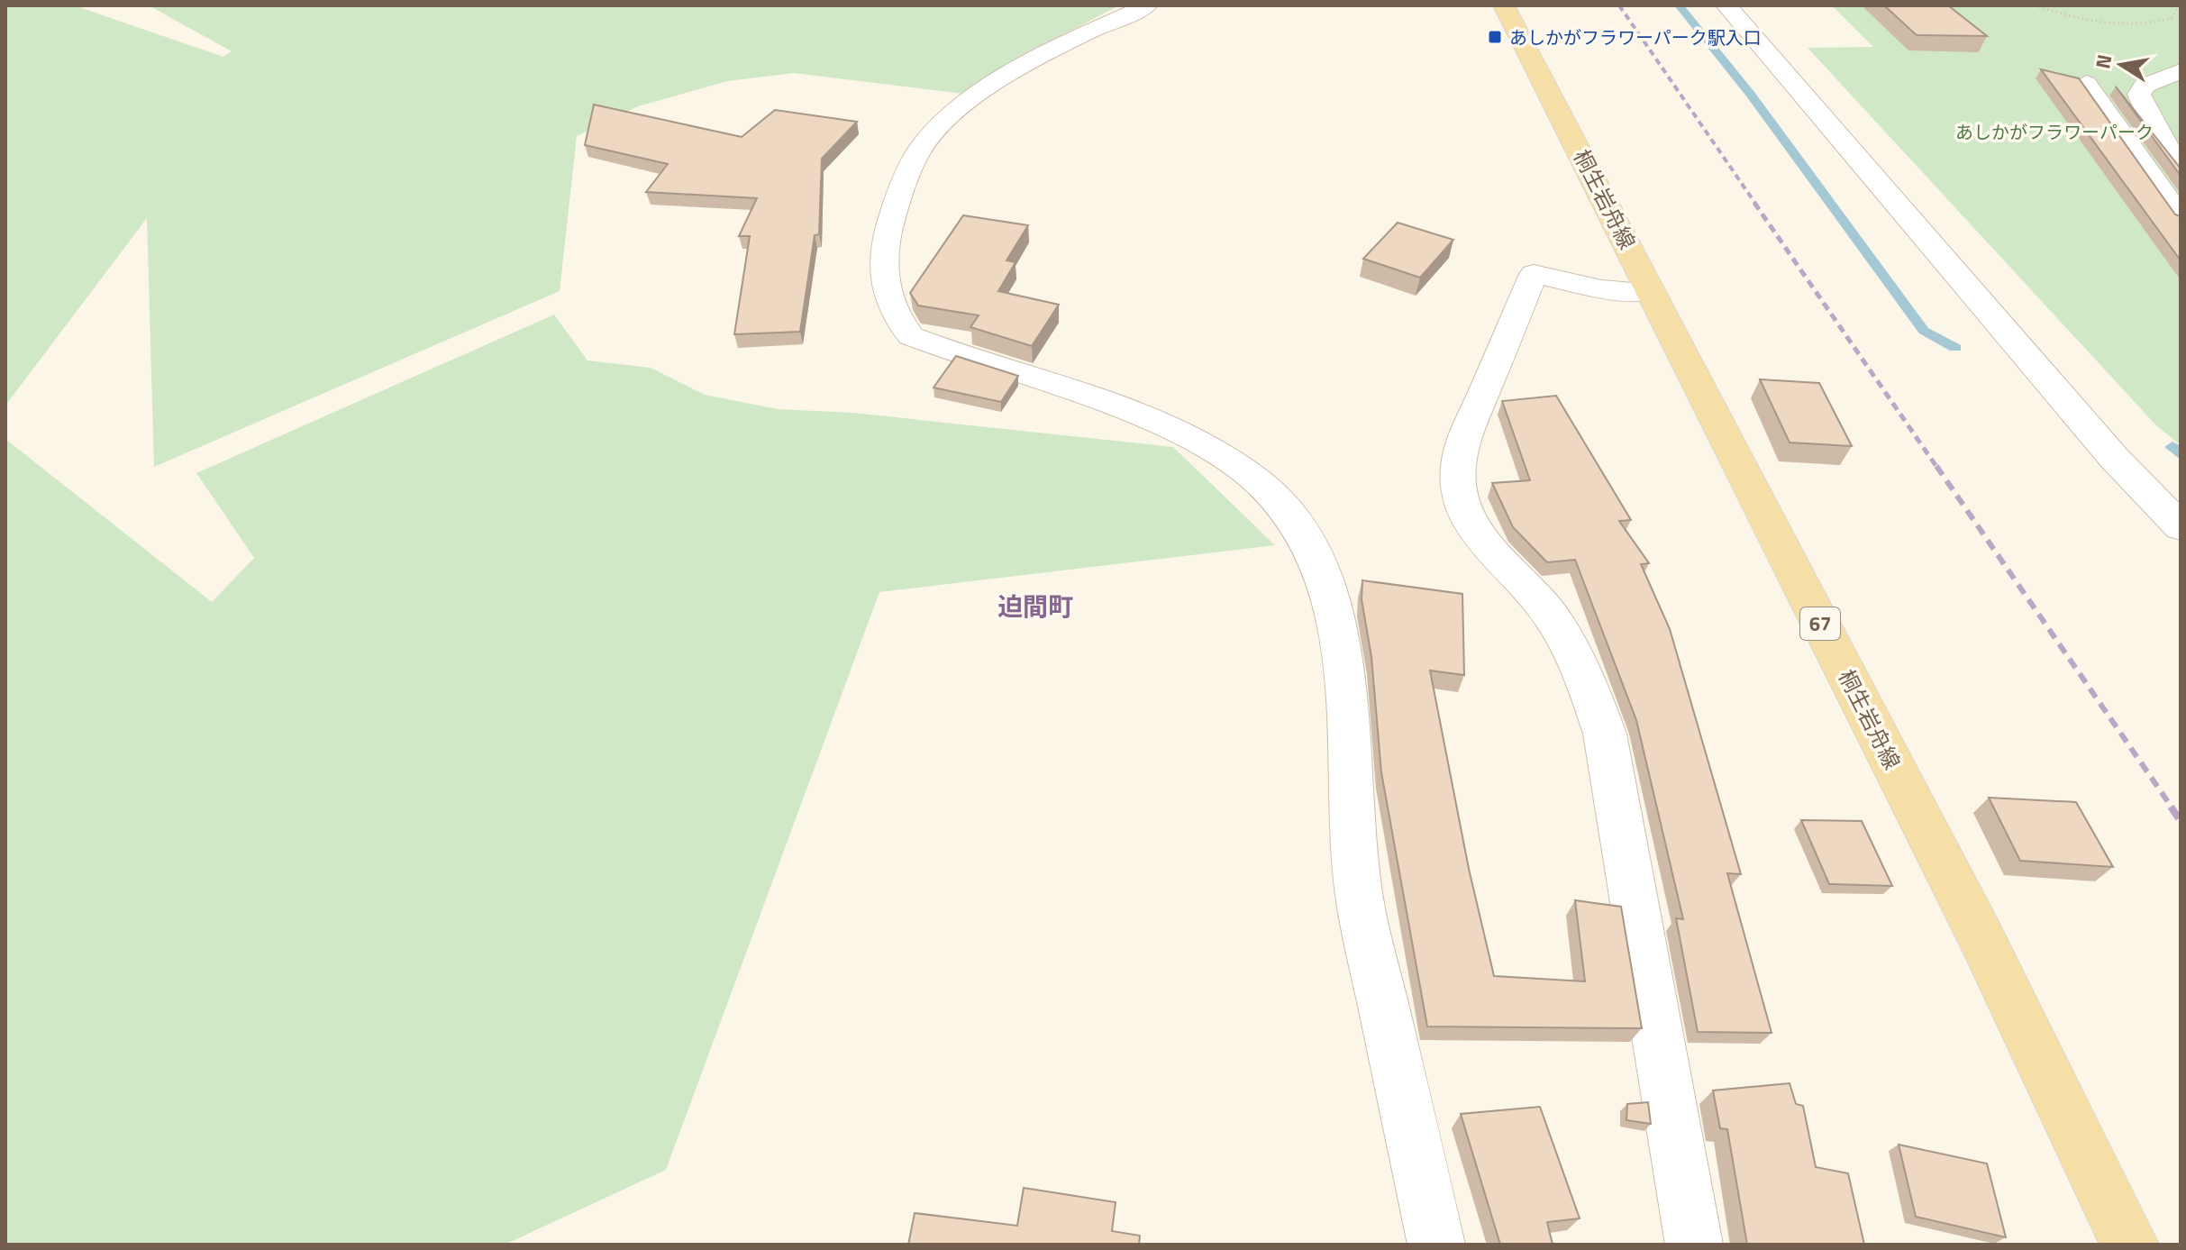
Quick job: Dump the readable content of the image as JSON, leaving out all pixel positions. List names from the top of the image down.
{
  "streets": {
    "main road": ["桐生岩舟線", "67"]
  },
  "districts": ["迫間町"],
  "parks": ["あしかがフラワーパーク"],
  "places": {
    "transit": ["あしかがフラワーパーク駅入口"]
  },
  "north": "left"
}
